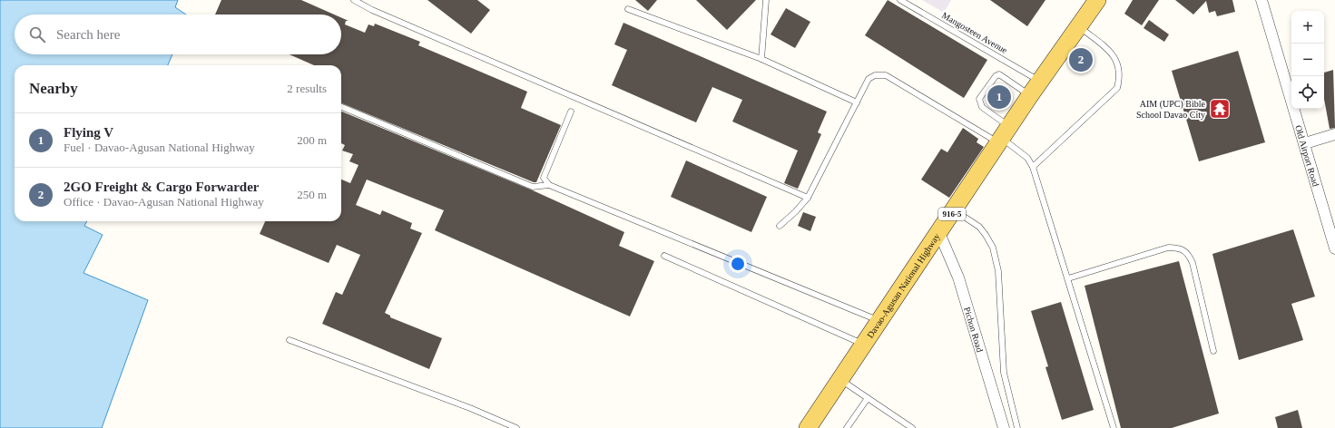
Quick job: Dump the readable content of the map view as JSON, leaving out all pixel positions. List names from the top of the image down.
{
  "streets": {
    "main road": ["916-5", "Davao-Agusan National Highway"],
    "street": ["Old Airport Road", "Pichon Road"],
    "lane": ["Mangosteen Avenue"]
  },
  "crossings": [
    ["Mangosteen Avenue", "Davao-Agusan National Highway"],
    ["Davao-Agusan National Highway", "Pichon Road"]
  ],
  "places": {
    "temple": ["AIM (UPC) Bible School Davao City"]
  },
  "page": {
    "map_buttons": ["+", "−"],
    "search": "Search here",
    "pins": ["2", "1"],
    "heading": ["Nearby", "2 results"],
    "list": [
      {
        "mark": "1",
        "name": "Flying V",
        "note": "Fuel · Davao-Agusan National Highway",
        "value": "200 m"
      },
      {
        "mark": "2",
        "name": "2GO Freight & Cargo Forwarder",
        "note": "Office · Davao-Agusan National Highway",
        "value": "250 m"
      }
    ]
  }
}
